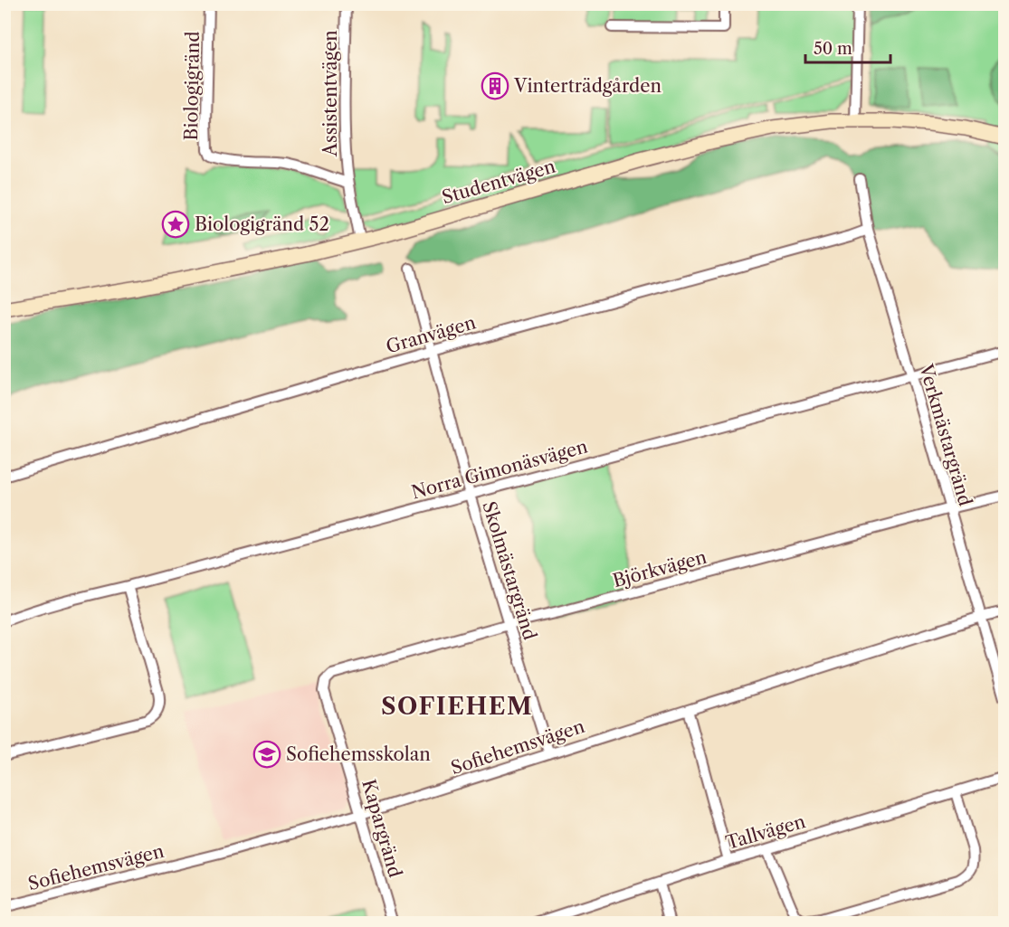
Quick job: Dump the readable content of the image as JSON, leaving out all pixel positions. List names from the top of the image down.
{
  "streets": {
    "street": [
      "Biologigränd",
      "Assistentvägen",
      "Studentvägen",
      "Granvägen",
      "Verkmästargränd",
      "Norra Gimonäsvägen",
      "Björkvägen",
      "Skolmästargränd",
      "Sofiehemsvägen",
      "Kapargränd",
      "Tallvägen"
    ]
  },
  "crossings": [
    ["Biologigränd", "Assistentvägen"],
    ["Assistentvägen", "Studentvägen"],
    ["Granvägen", "Verkmästargränd"],
    ["Granvägen", "Skolmästargränd"],
    ["Verkmästargränd", "Norra Gimonäsvägen"],
    ["Verkmästargränd", "Björkvägen"],
    ["Verkmästargränd", "Sofiehemsvägen"],
    ["Norra Gimonäsvägen", "Skolmästargränd"],
    ["Björkvägen", "Skolmästargränd"],
    ["Björkvägen", "Kapargränd"],
    ["Skolmästargränd", "Sofiehemsvägen"],
    ["Sofiehemsvägen", "Kapargränd"]
  ],
  "districts": ["SOFIEHEM"],
  "places": {
    "building": ["Vinterträdgården"],
    "place": ["Biologigränd 52"],
    "school or university": ["Sofiehemsskolan"]
  },
  "scale_bar": "50 m"
}
